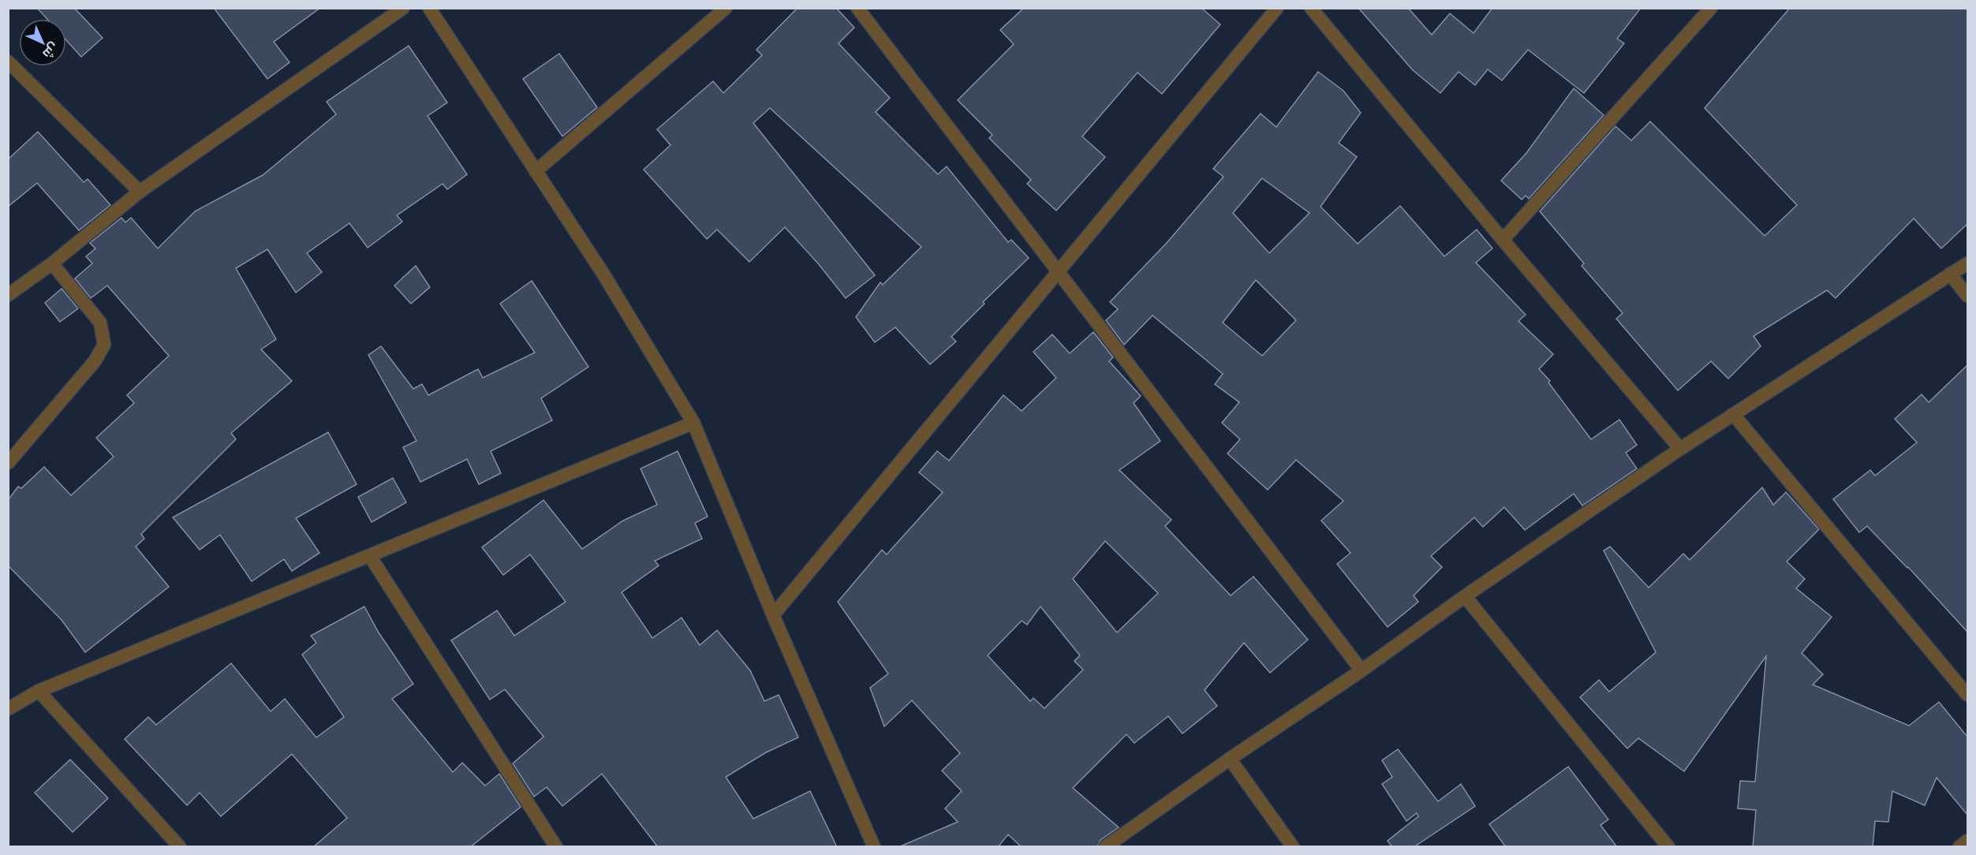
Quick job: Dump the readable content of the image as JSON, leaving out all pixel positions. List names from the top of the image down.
{
  "north": "bottom right"
}
